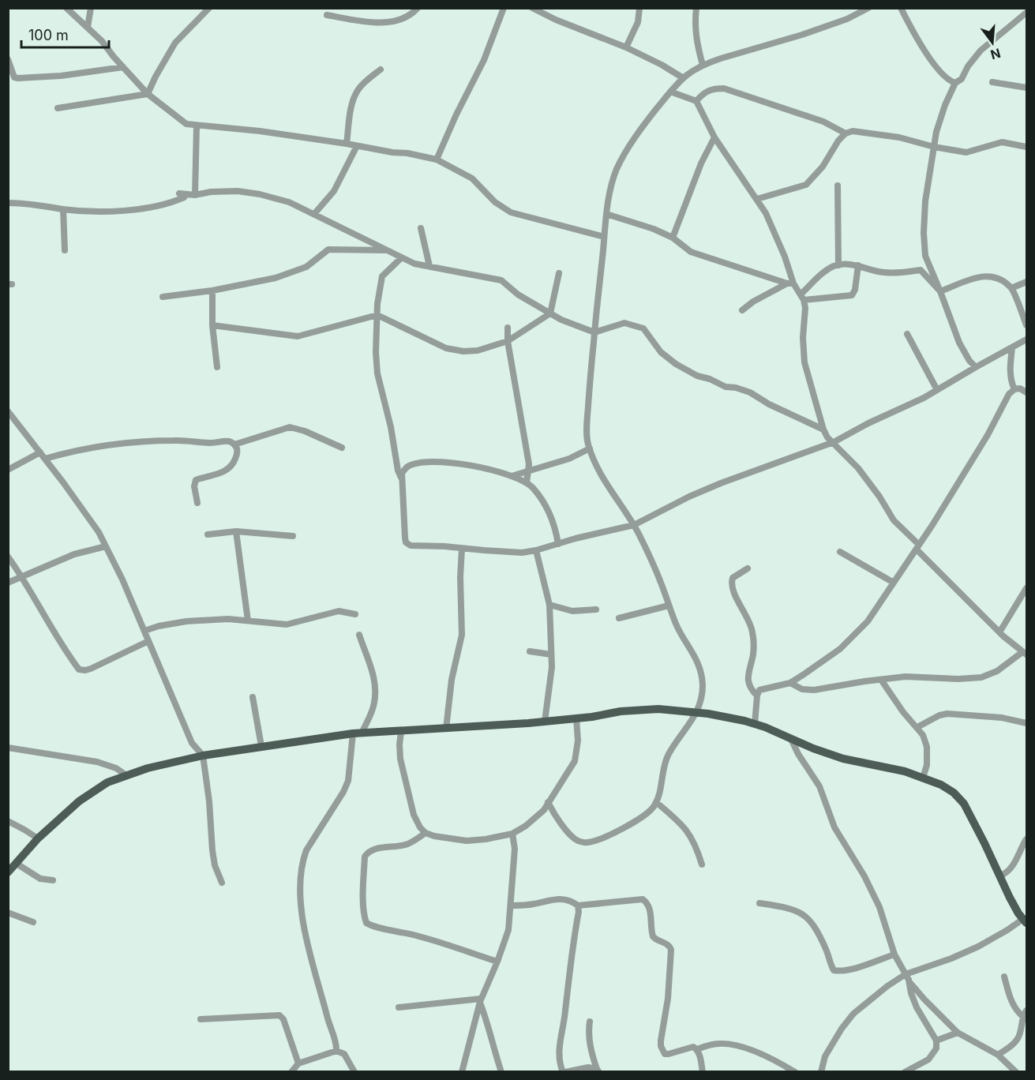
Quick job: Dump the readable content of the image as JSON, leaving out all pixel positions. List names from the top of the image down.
{
  "scale_bar": "100 m",
  "north": "bottom"
}
